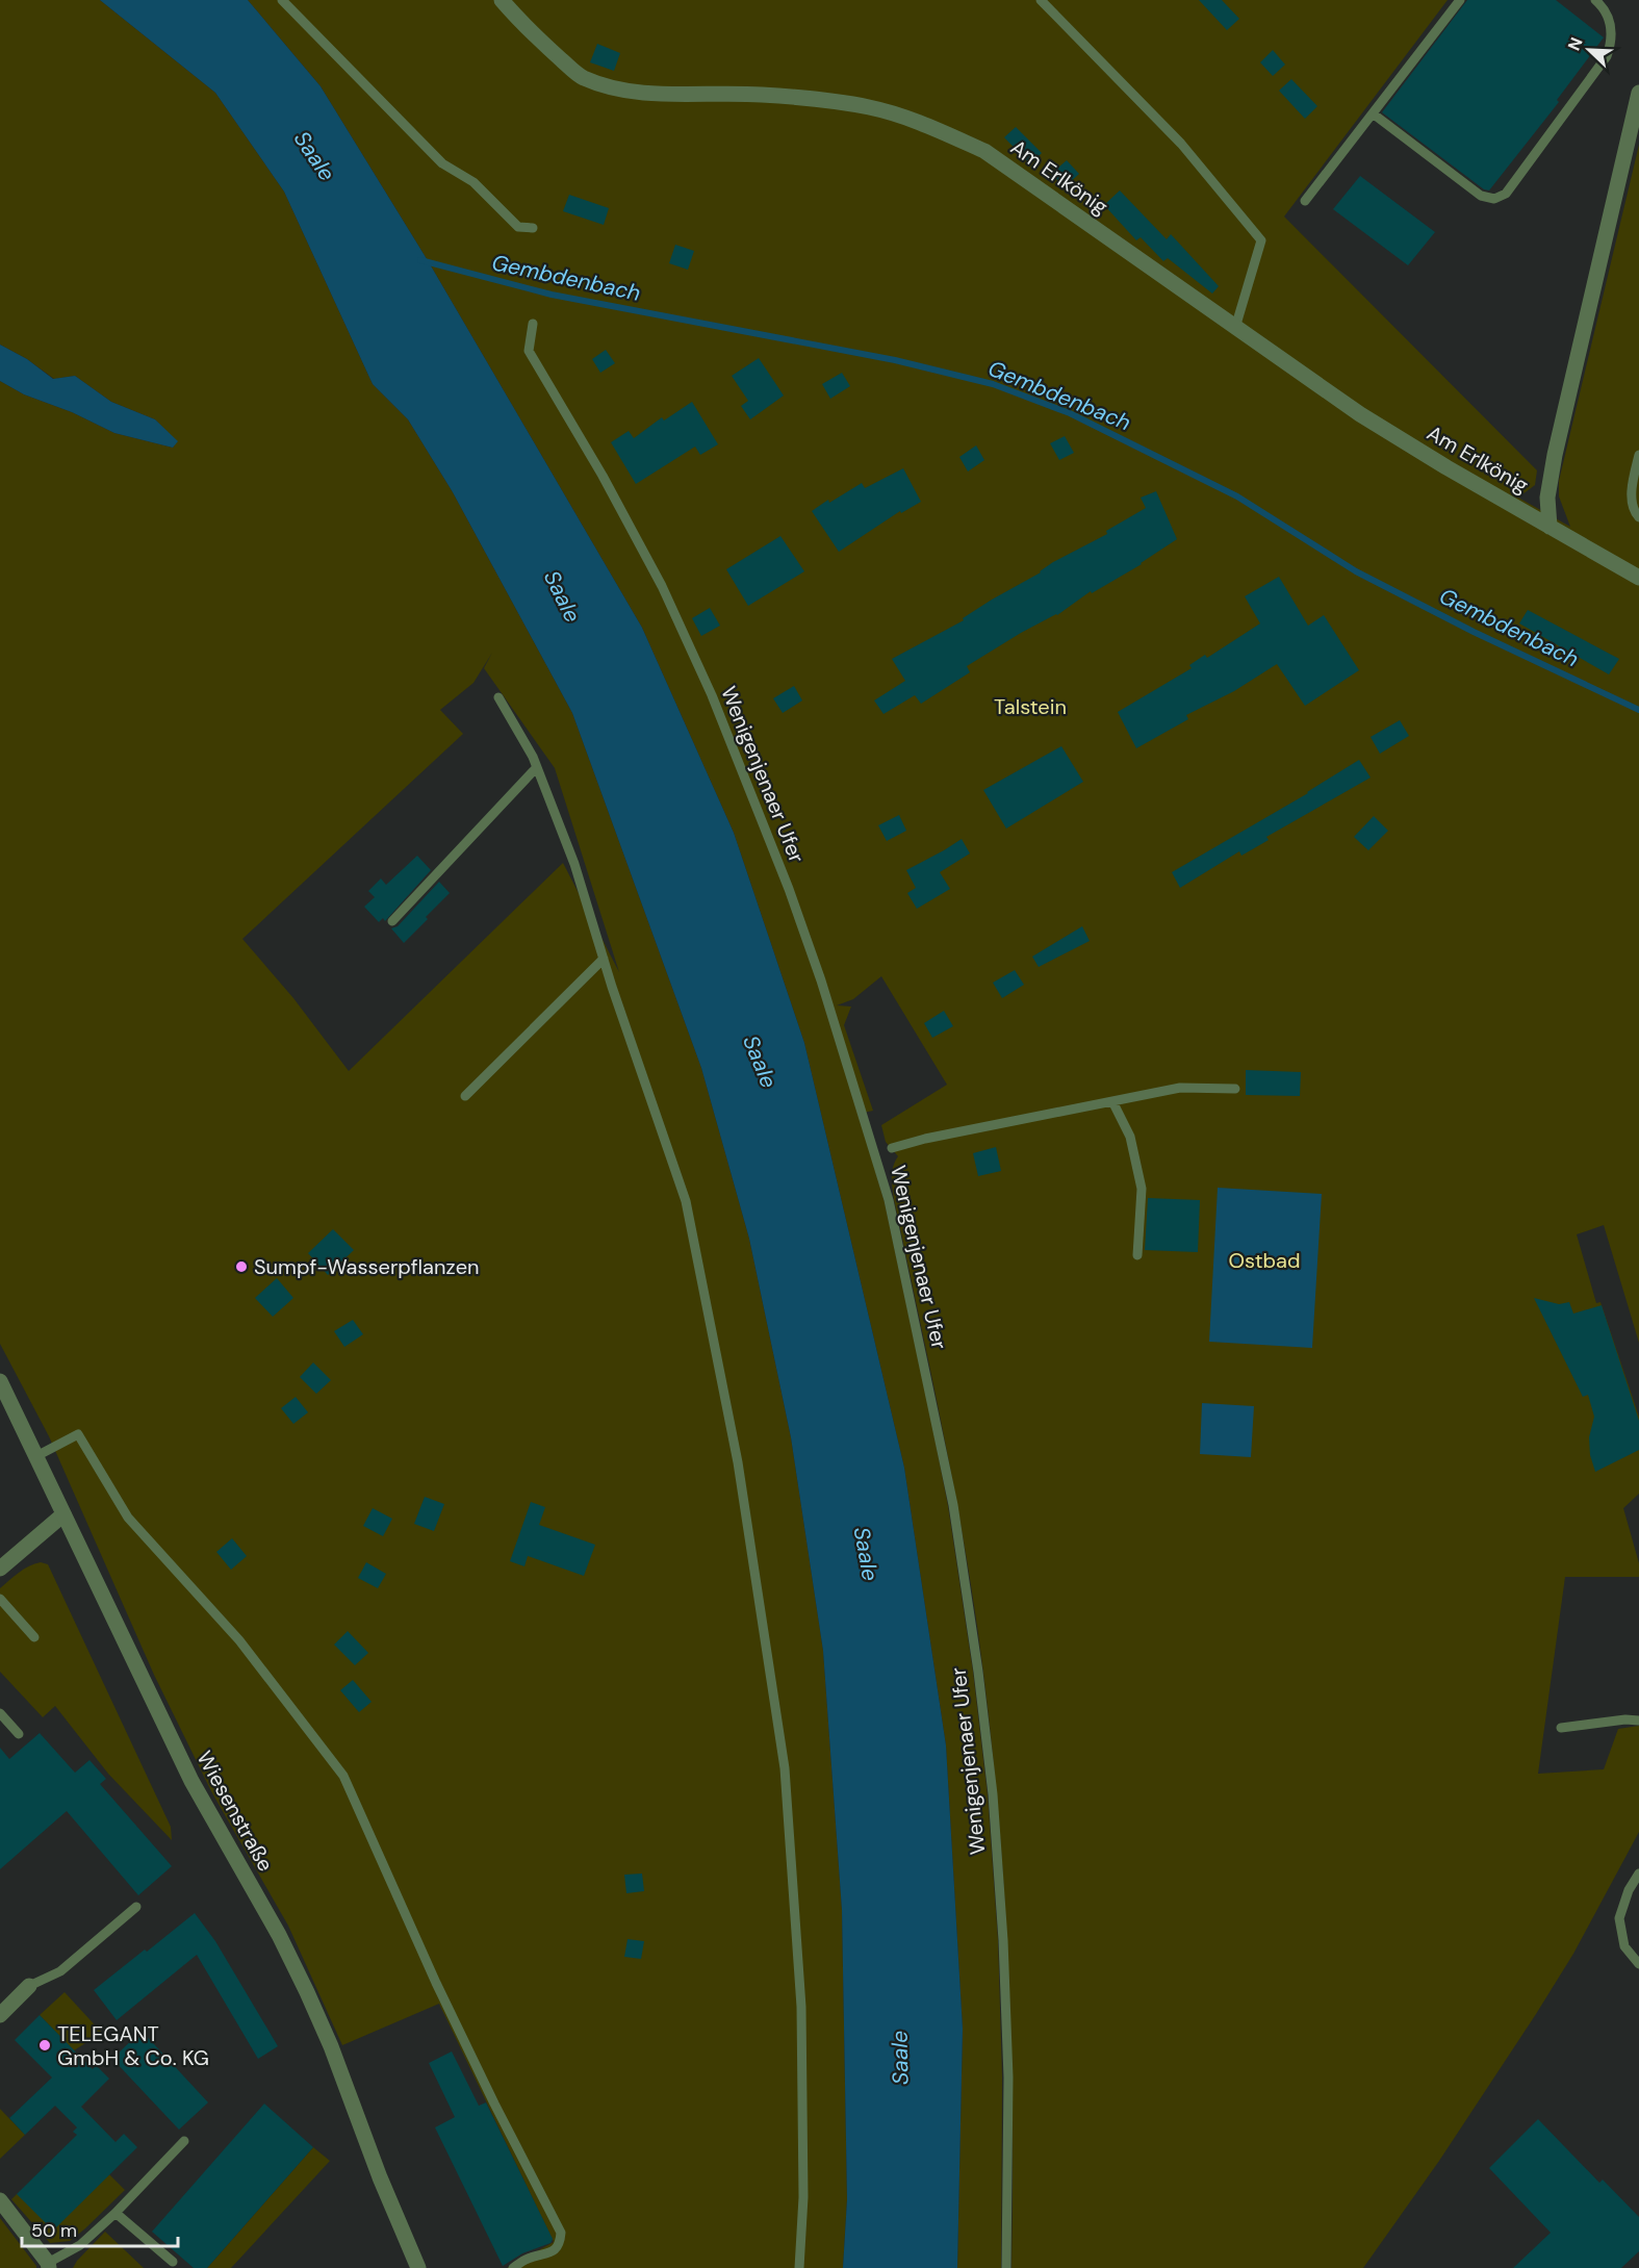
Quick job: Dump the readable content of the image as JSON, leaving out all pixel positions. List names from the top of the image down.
{
  "streets": {
    "street": ["Am Erlkönig", "Wiesenstraße"],
    "lane": ["Wenigenjenaer Ufer"]
  },
  "water": ["Saale", "Gembdenbach"],
  "parks": ["Talstein", "Ostbad"],
  "places": ["Sumpf-Wasserpflanzen", "TELEGANT GmbH & Co. KG"],
  "scale_bar": "50 m",
  "north": "top left"
}
